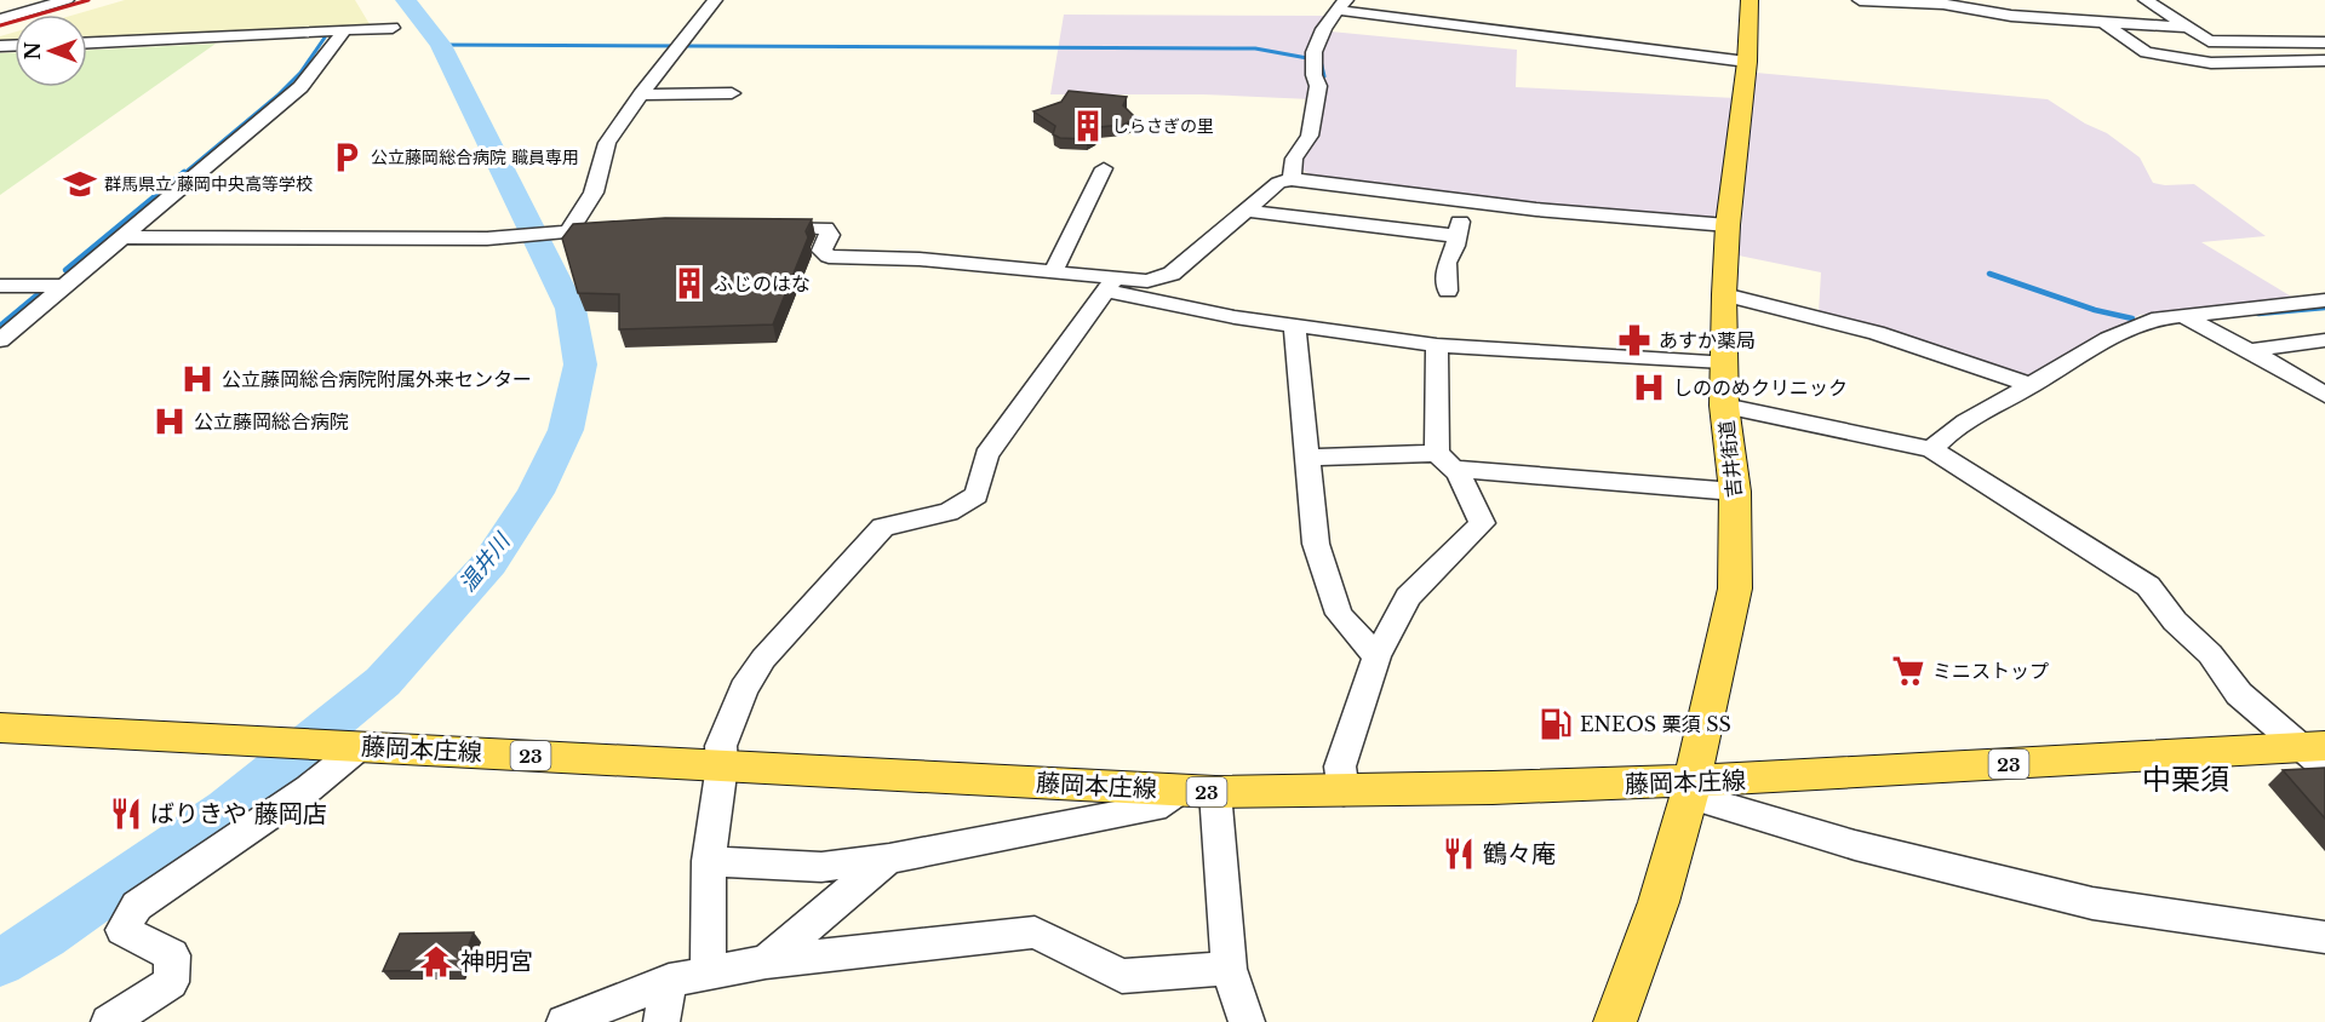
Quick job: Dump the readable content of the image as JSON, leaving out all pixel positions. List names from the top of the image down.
{
  "streets": {
    "main road": ["吉井街道", "藤岡本庄線", "23"]
  },
  "crossings": [
    ["吉井街道", "藤岡本庄線"]
  ],
  "districts": ["中栗須"],
  "water": ["温井川"],
  "places": {
    "building": ["しらさぎの里", "ふじのはな"],
    "parking": ["公立藤岡総合病院 職員専用"],
    "school or university": ["群馬県立 藤岡中央高等学校"],
    "pharmacy": ["あすか薬局"],
    "hospital": ["公立藤岡総合病院附属外来センター", "しののめクリニック", "公立藤岡総合病院"],
    "supermarket": ["ミニストップ"],
    "fuel station": ["ENEOS 栗須 SS"],
    "restaurant": ["ばりきや 藤岡店", "鶴々庵"],
    "temple": ["神明宮"]
  },
  "north": "left"
}
